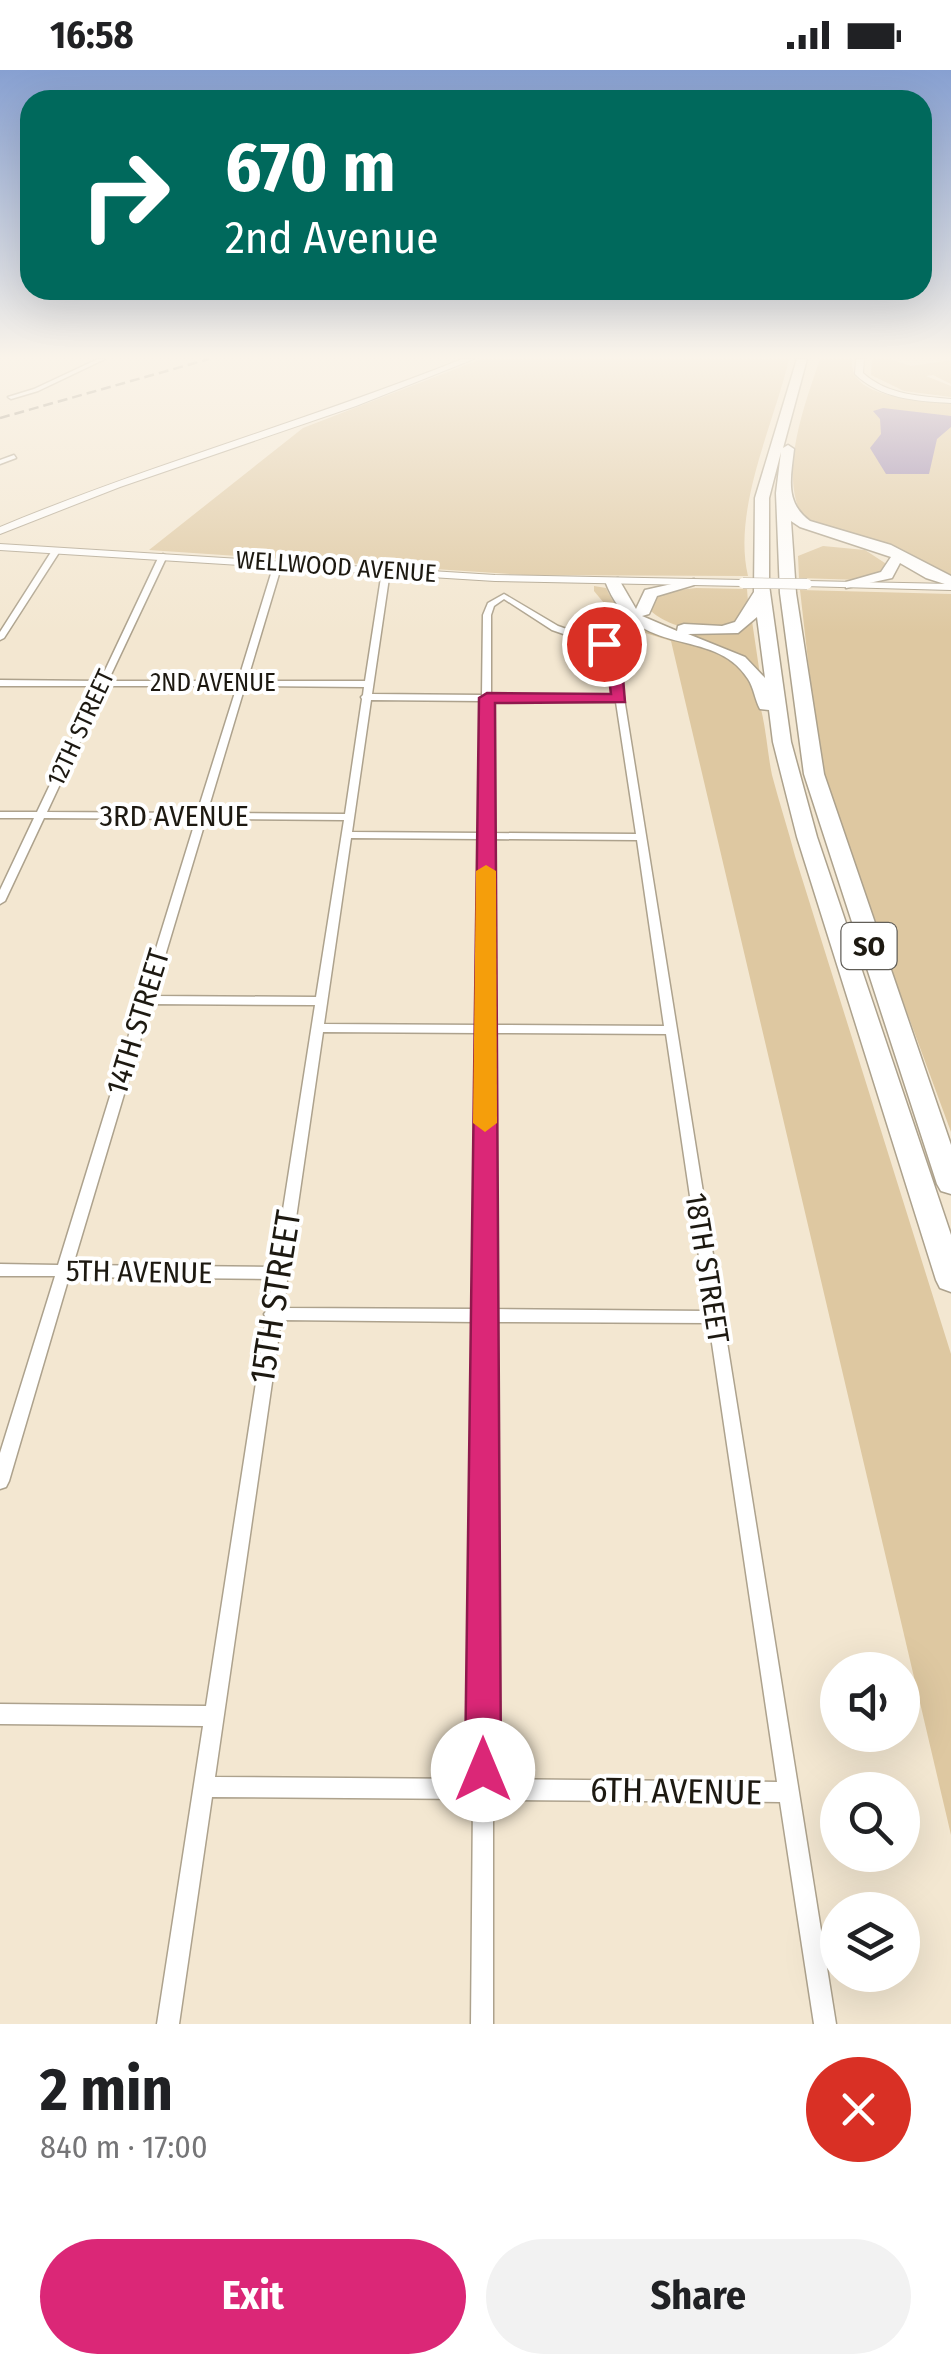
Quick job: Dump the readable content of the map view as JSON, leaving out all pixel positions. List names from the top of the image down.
{
  "streets": {
    "highway": ["SO"],
    "main road": ["WELLWOOD AVENUE"],
    "street": [
      "2ND AVENUE",
      "12TH STREET",
      "3RD AVENUE",
      "14TH STREET",
      "18TH STREET",
      "5TH AVENUE",
      "15TH STREET",
      "6TH AVENUE"
    ]
  },
  "crossings": [
    ["WELLWOOD AVENUE", "12TH STREET"],
    ["WELLWOOD AVENUE", "SO"],
    ["WELLWOOD AVENUE", "14TH STREET"],
    ["WELLWOOD AVENUE", "15TH STREET"],
    ["2ND AVENUE", "12TH STREET"],
    ["2ND AVENUE", "14TH STREET"],
    ["2ND AVENUE", "18TH STREET"],
    ["2ND AVENUE", "15TH STREET"],
    ["12TH STREET", "3RD AVENUE"],
    ["3RD AVENUE", "14TH STREET"],
    ["3RD AVENUE", "15TH STREET"],
    ["14TH STREET", "5TH AVENUE"],
    ["18TH STREET", "6TH AVENUE"],
    ["5TH AVENUE", "15TH STREET"],
    ["15TH STREET", "6TH AVENUE"]
  ],
  "page": {
    "status": "16:58",
    "turn": ["670 m", "2nd Avenue"],
    "heading": ["2 min", "840 m · 17:00"],
    "buttons": ["Exit", "Share"]
  }
}
